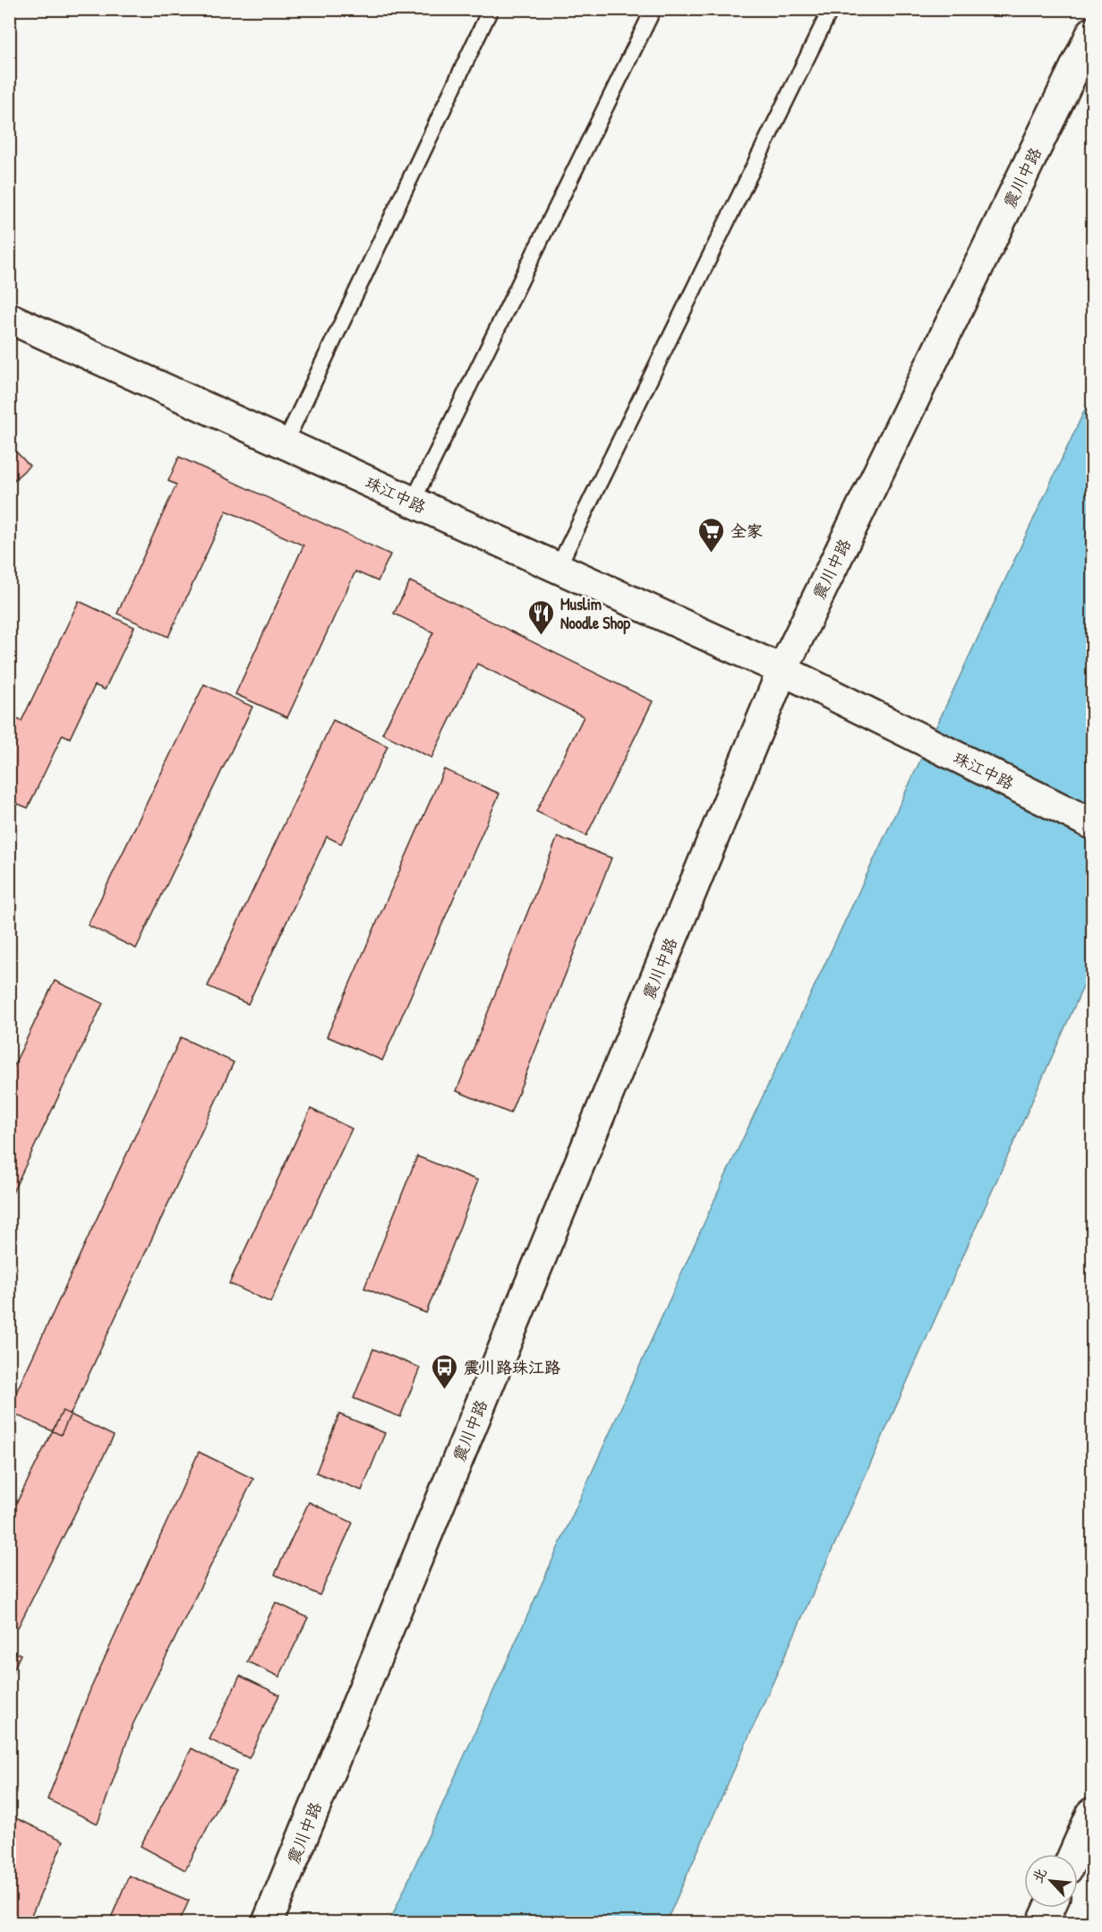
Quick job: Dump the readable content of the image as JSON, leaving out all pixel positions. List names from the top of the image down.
{
  "streets": {
    "street": ["震川中路", "珠江中路"]
  },
  "crossings": [
    ["震川中路", "珠江中路"]
  ],
  "places": {
    "supermarket": ["全家"],
    "restaurant": ["Muslim Noodle Shop"],
    "bus stop": ["震川路珠江路"]
  },
  "north": "top left"
}
